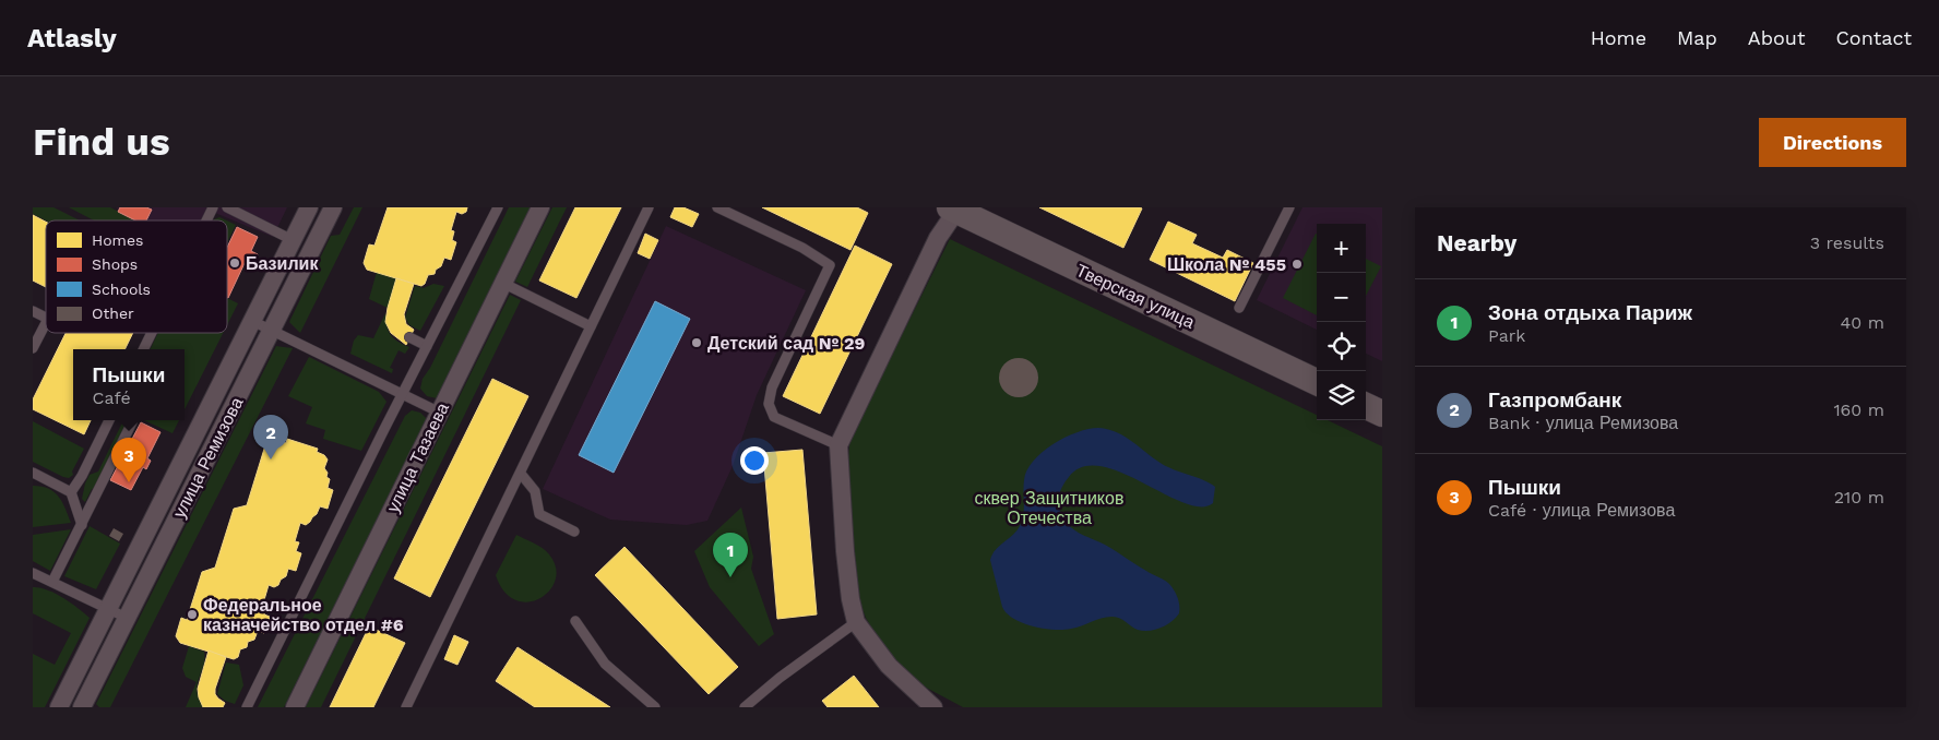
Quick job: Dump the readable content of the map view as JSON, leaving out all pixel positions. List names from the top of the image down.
{
  "streets": {
    "street": ["Тверская улица", "улица Ремизова", "улица Тазаева"]
  },
  "parks": ["сквер Защитников Отечества"],
  "places": [
    "Базилик",
    "Школа № 455",
    "Детский сад № 29",
    "Федеральное казначейство отдел #6"
  ],
  "legend": [
    "Homes",
    "Shops",
    "Schools",
    "Other"
  ],
  "page": {
    "header": "Atlasly",
    "nav": [
      "Home",
      "Map",
      "About",
      "Contact"
    ],
    "buttons": "Directions",
    "title": "Find us",
    "heading": ["Nearby", "3 results"],
    "map_buttons": ["+", "−"],
    "list": [
      {
        "mark": "1",
        "name": "Зона отдыха Париж",
        "note": "Park",
        "value": "40 m"
      },
      {
        "mark": "2",
        "name": "Газпромбанк",
        "note": "Bank · улица Ремизова",
        "value": "160 m"
      },
      {
        "mark": "3",
        "name": "Пышки",
        "note": "Café · улица Ремизова",
        "value": "210 m"
      }
    ],
    "popup": ["Пышки", "Café"],
    "pins": ["2", "3", "1"]
  }
}
